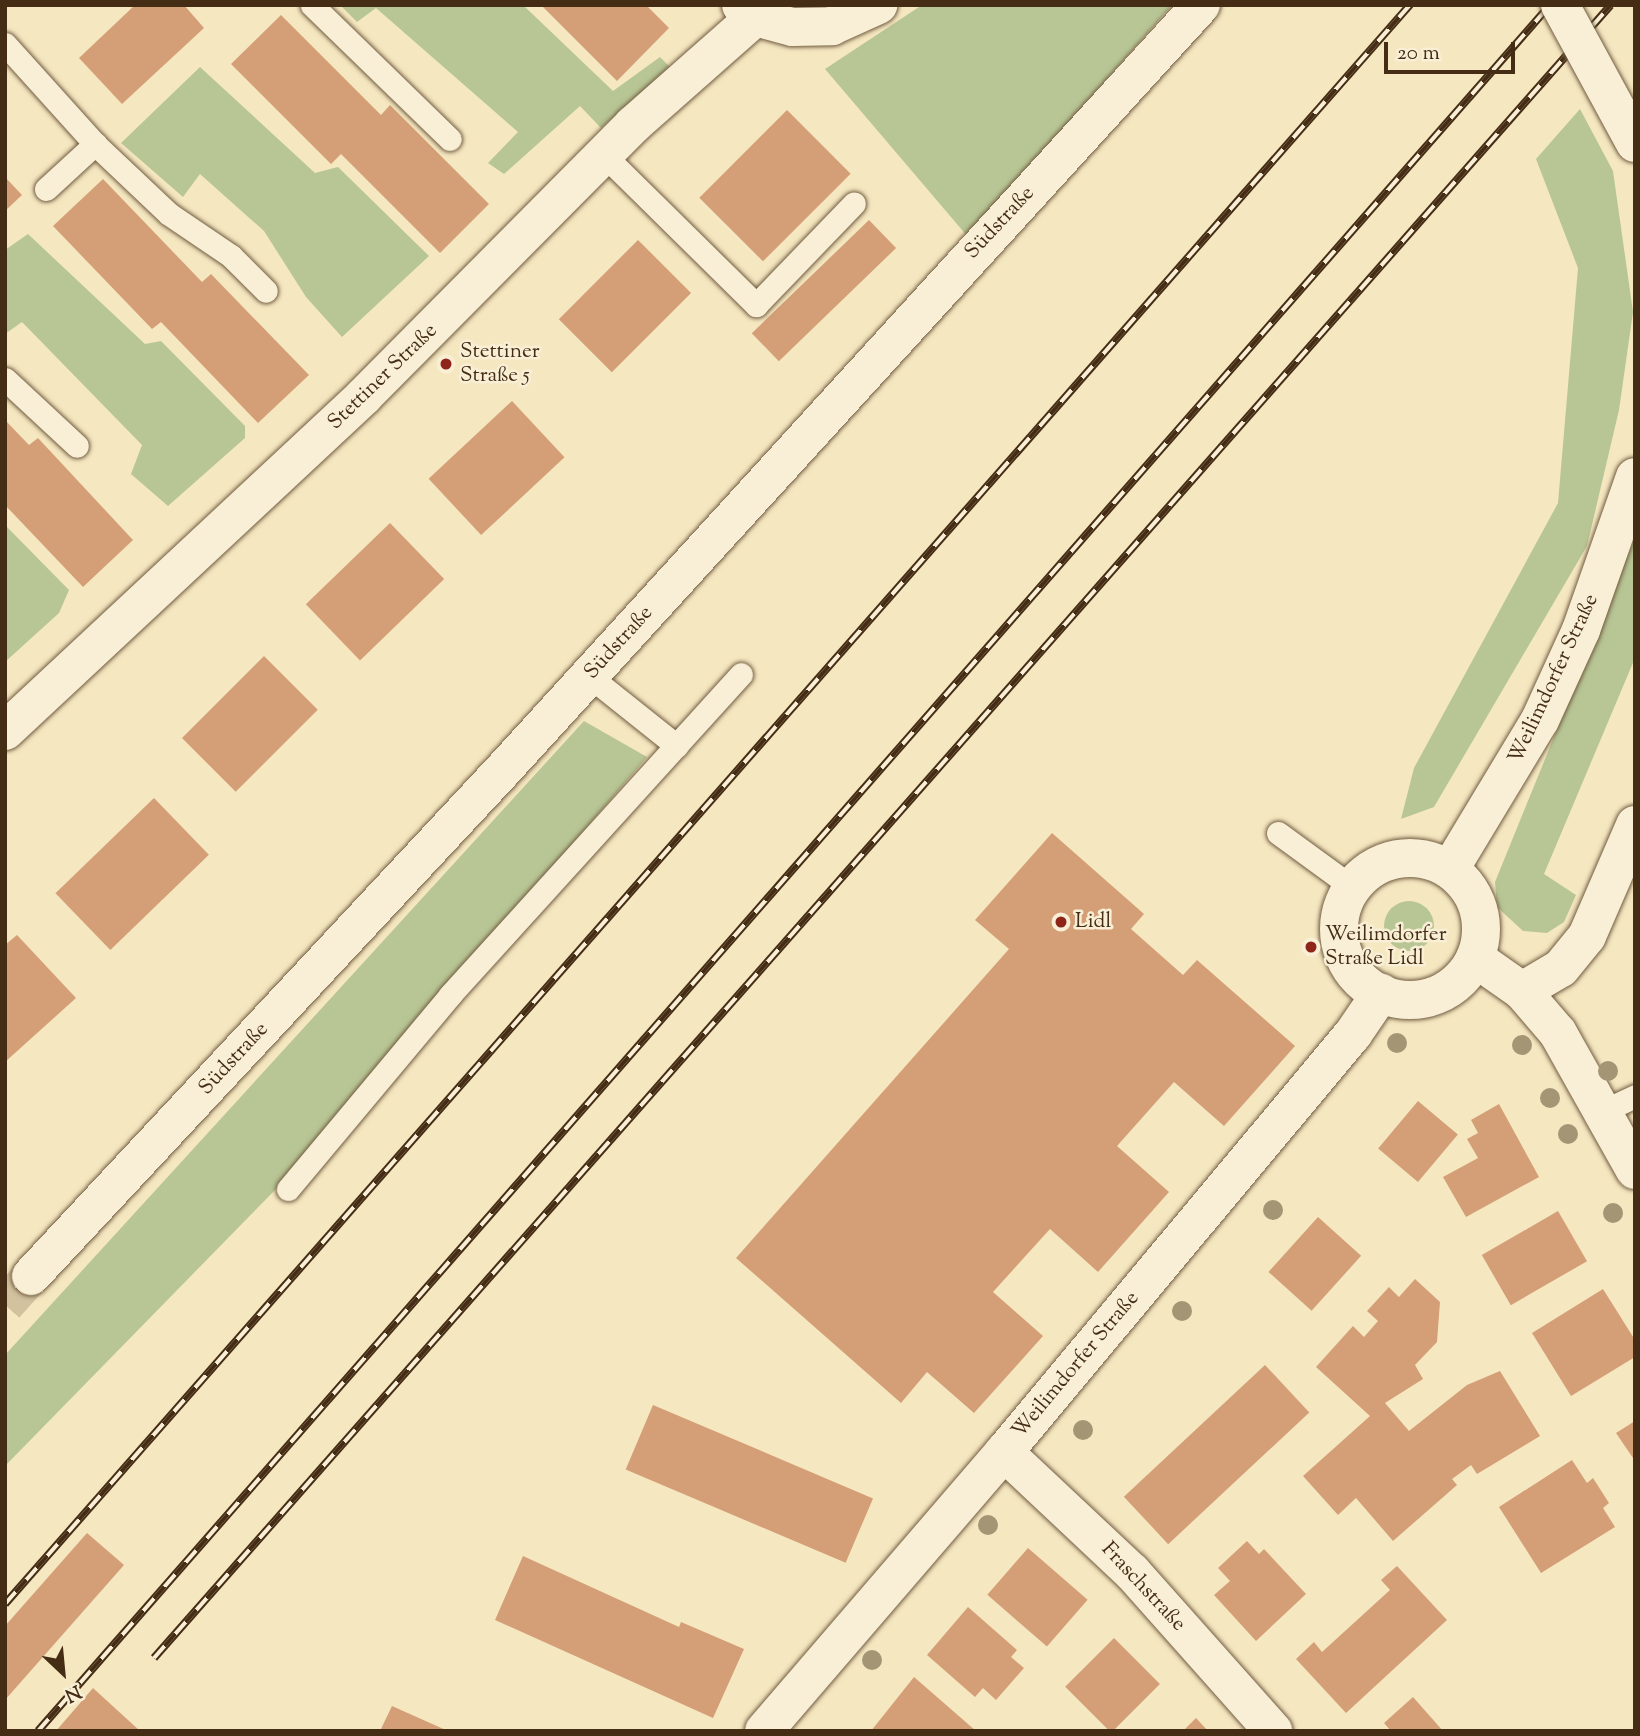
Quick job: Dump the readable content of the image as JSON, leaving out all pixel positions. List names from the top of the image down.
{
  "streets": {
    "street": [
      "Südstraße",
      "Stettiner Straße",
      "Weilimdorfer Straße",
      "Fraschstraße"
    ]
  },
  "crossings": [
    ["Weilimdorfer Straße", "Fraschstraße"]
  ],
  "places": ["Stettiner Straße 5", "Lidl", "Weilimdorfer Straße Lidl"],
  "scale_bar": "20 m",
  "north": "bottom right"
}
